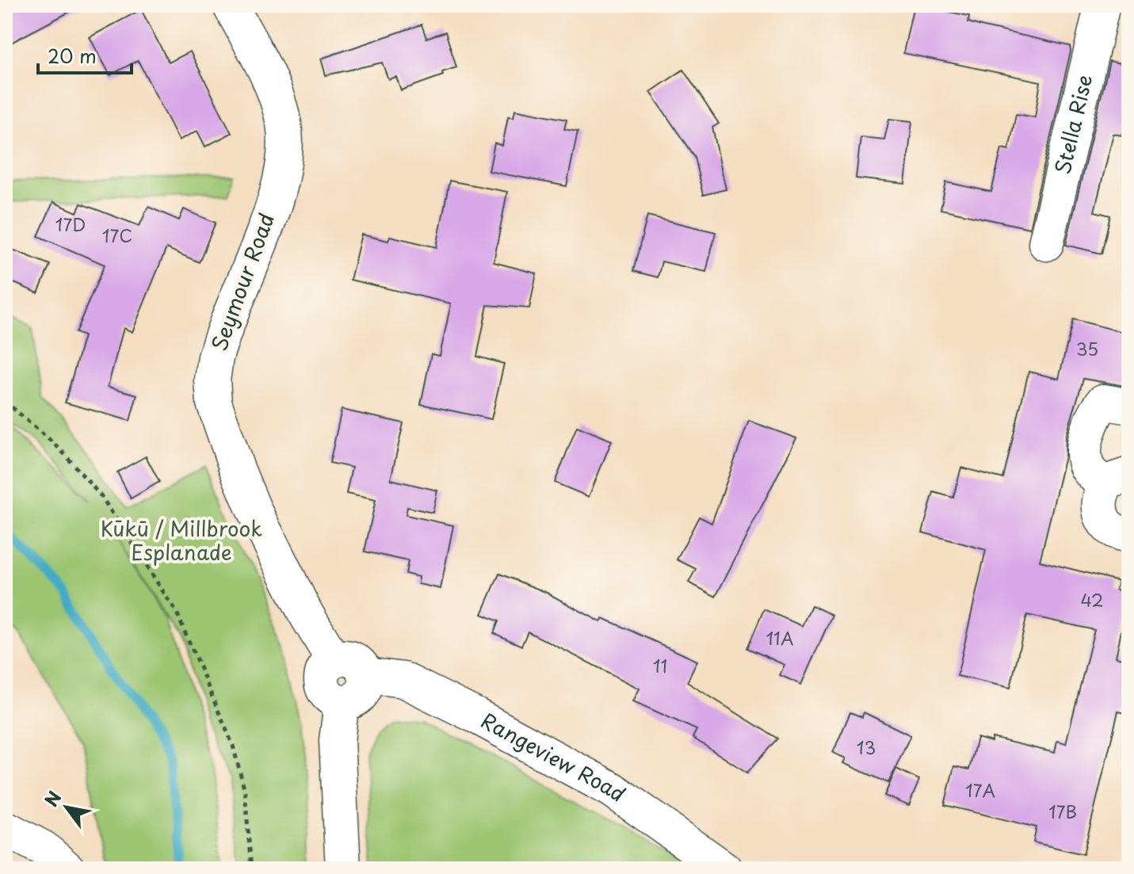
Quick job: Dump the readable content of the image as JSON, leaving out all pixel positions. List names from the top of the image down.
{
  "streets": {
    "main road": ["Stella Rise", "Seymour Road", "Rangeview Road"]
  },
  "crossings": [
    ["Seymour Road", "Rangeview Road"]
  ],
  "parks": ["Kūkū / Millbrook Esplanade"],
  "house_numbers": [
    "17D",
    "17C",
    "35",
    "42",
    "11A",
    "11",
    "13",
    "17A",
    "17B"
  ],
  "scale_bar": "20 m",
  "north": "top left"
}
